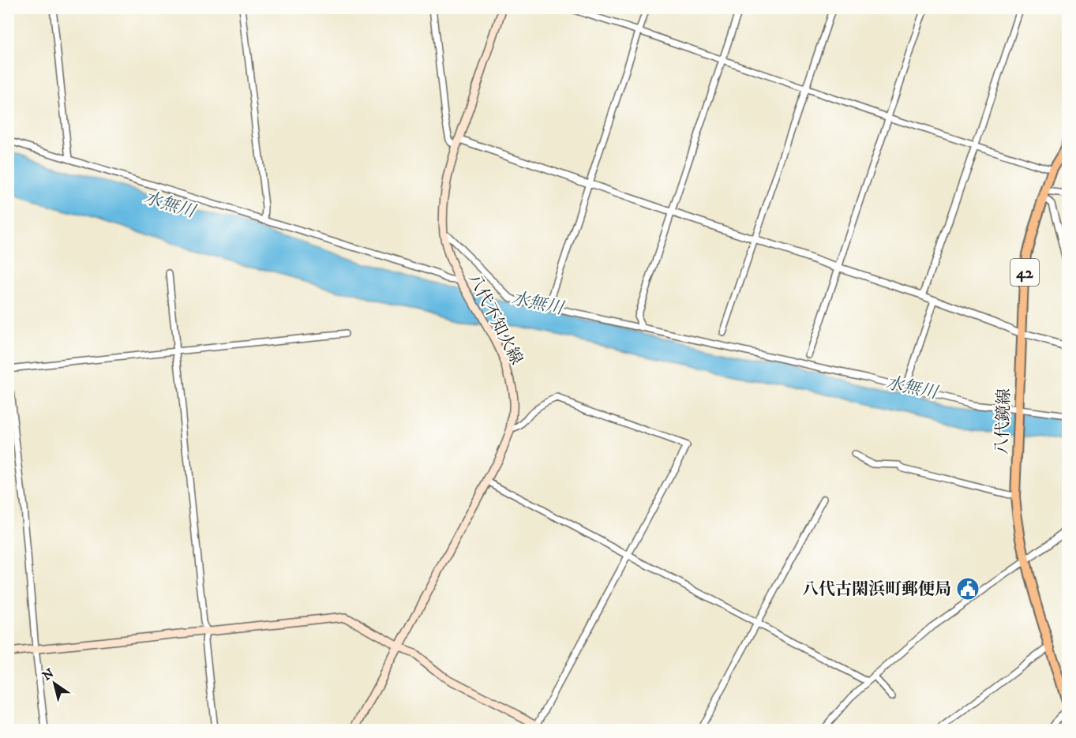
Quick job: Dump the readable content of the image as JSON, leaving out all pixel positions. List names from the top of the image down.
{
  "streets": {
    "main road": ["42", "八代不知火線", "八代鏡線"]
  },
  "water": ["水無川"],
  "places": {
    "public building": ["八代古閑浜町郵便局"]
  },
  "north": "top left"
}
